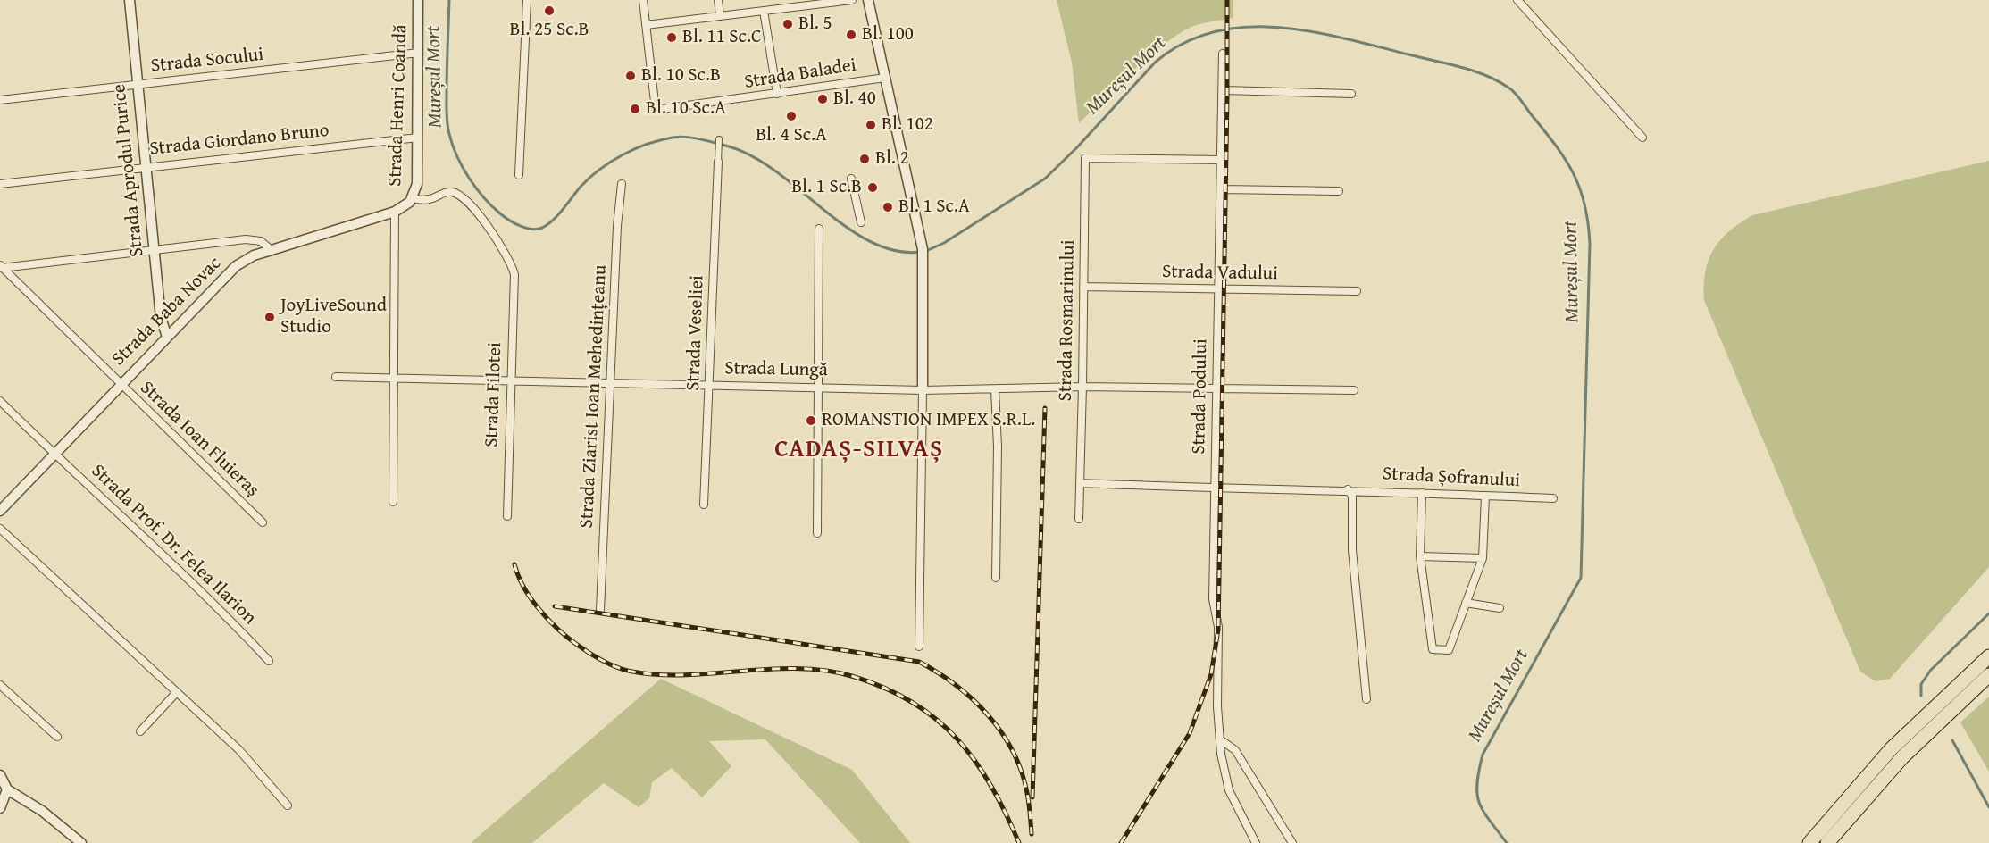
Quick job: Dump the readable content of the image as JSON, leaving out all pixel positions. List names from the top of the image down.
{
  "streets": {
    "street": [
      "Strada Socului",
      "Strada Baladei",
      "Strada Henri Coandă",
      "Strada Giordano Bruno",
      "Strada Aprodul Purice",
      "Strada Vadului",
      "Strada Baba Novac",
      "Strada Rosmarinului",
      "Strada Veseliei",
      "Strada Lungă",
      "Strada Filotei",
      "Strada Ziarist Ioan Mehedințeanu",
      "Strada Podului",
      "Strada Ioan Fluieraș",
      "Strada Șofranului",
      "Strada Prof. Dr. Felea Ilarion"
    ]
  },
  "crossings": [
    ["Strada Socului", "Strada Henri Coandă"],
    ["Strada Socului", "Strada Aprodul Purice"],
    ["Strada Henri Coandă", "Strada Giordano Bruno"],
    ["Strada Henri Coandă", "Strada Baba Novac"],
    ["Strada Henri Coandă", "Strada Filotei"],
    ["Strada Giordano Bruno", "Strada Aprodul Purice"],
    ["Strada Aprodul Purice", "Strada Baba Novac"],
    ["Strada Vadului", "Strada Rosmarinului"],
    ["Strada Vadului", "Strada Podului"],
    ["Strada Baba Novac", "Strada Ioan Fluieraș"],
    ["Strada Baba Novac", "Strada Prof. Dr. Felea Ilarion"],
    ["Strada Rosmarinului", "Strada Lungă"],
    ["Strada Rosmarinului", "Strada Podului"],
    ["Strada Veseliei", "Strada Lungă"],
    ["Strada Lungă", "Strada Filotei"],
    ["Strada Lungă", "Strada Ziarist Ioan Mehedințeanu"],
    ["Strada Lungă", "Strada Podului"]
  ],
  "districts": ["CADAȘ-SILVAȘ"],
  "water": ["Mureșul Mort"],
  "places": [
    "Bl. 25 Sc.B",
    "Bl. 5",
    "Bl. 100",
    "Bl. 11 Sc.C",
    "Bl. 10 Sc.B",
    "Bl. 40",
    "Bl. 10 Sc.A",
    "Bl. 4 Sc.A",
    "Bl. 102",
    "Bl. 2",
    "Bl. 1 Sc.B",
    "Bl. 1 Sc.A",
    "JoyLiveSound Studio",
    "ROMANSTION IMPEX S.R.L."
  ]
}
